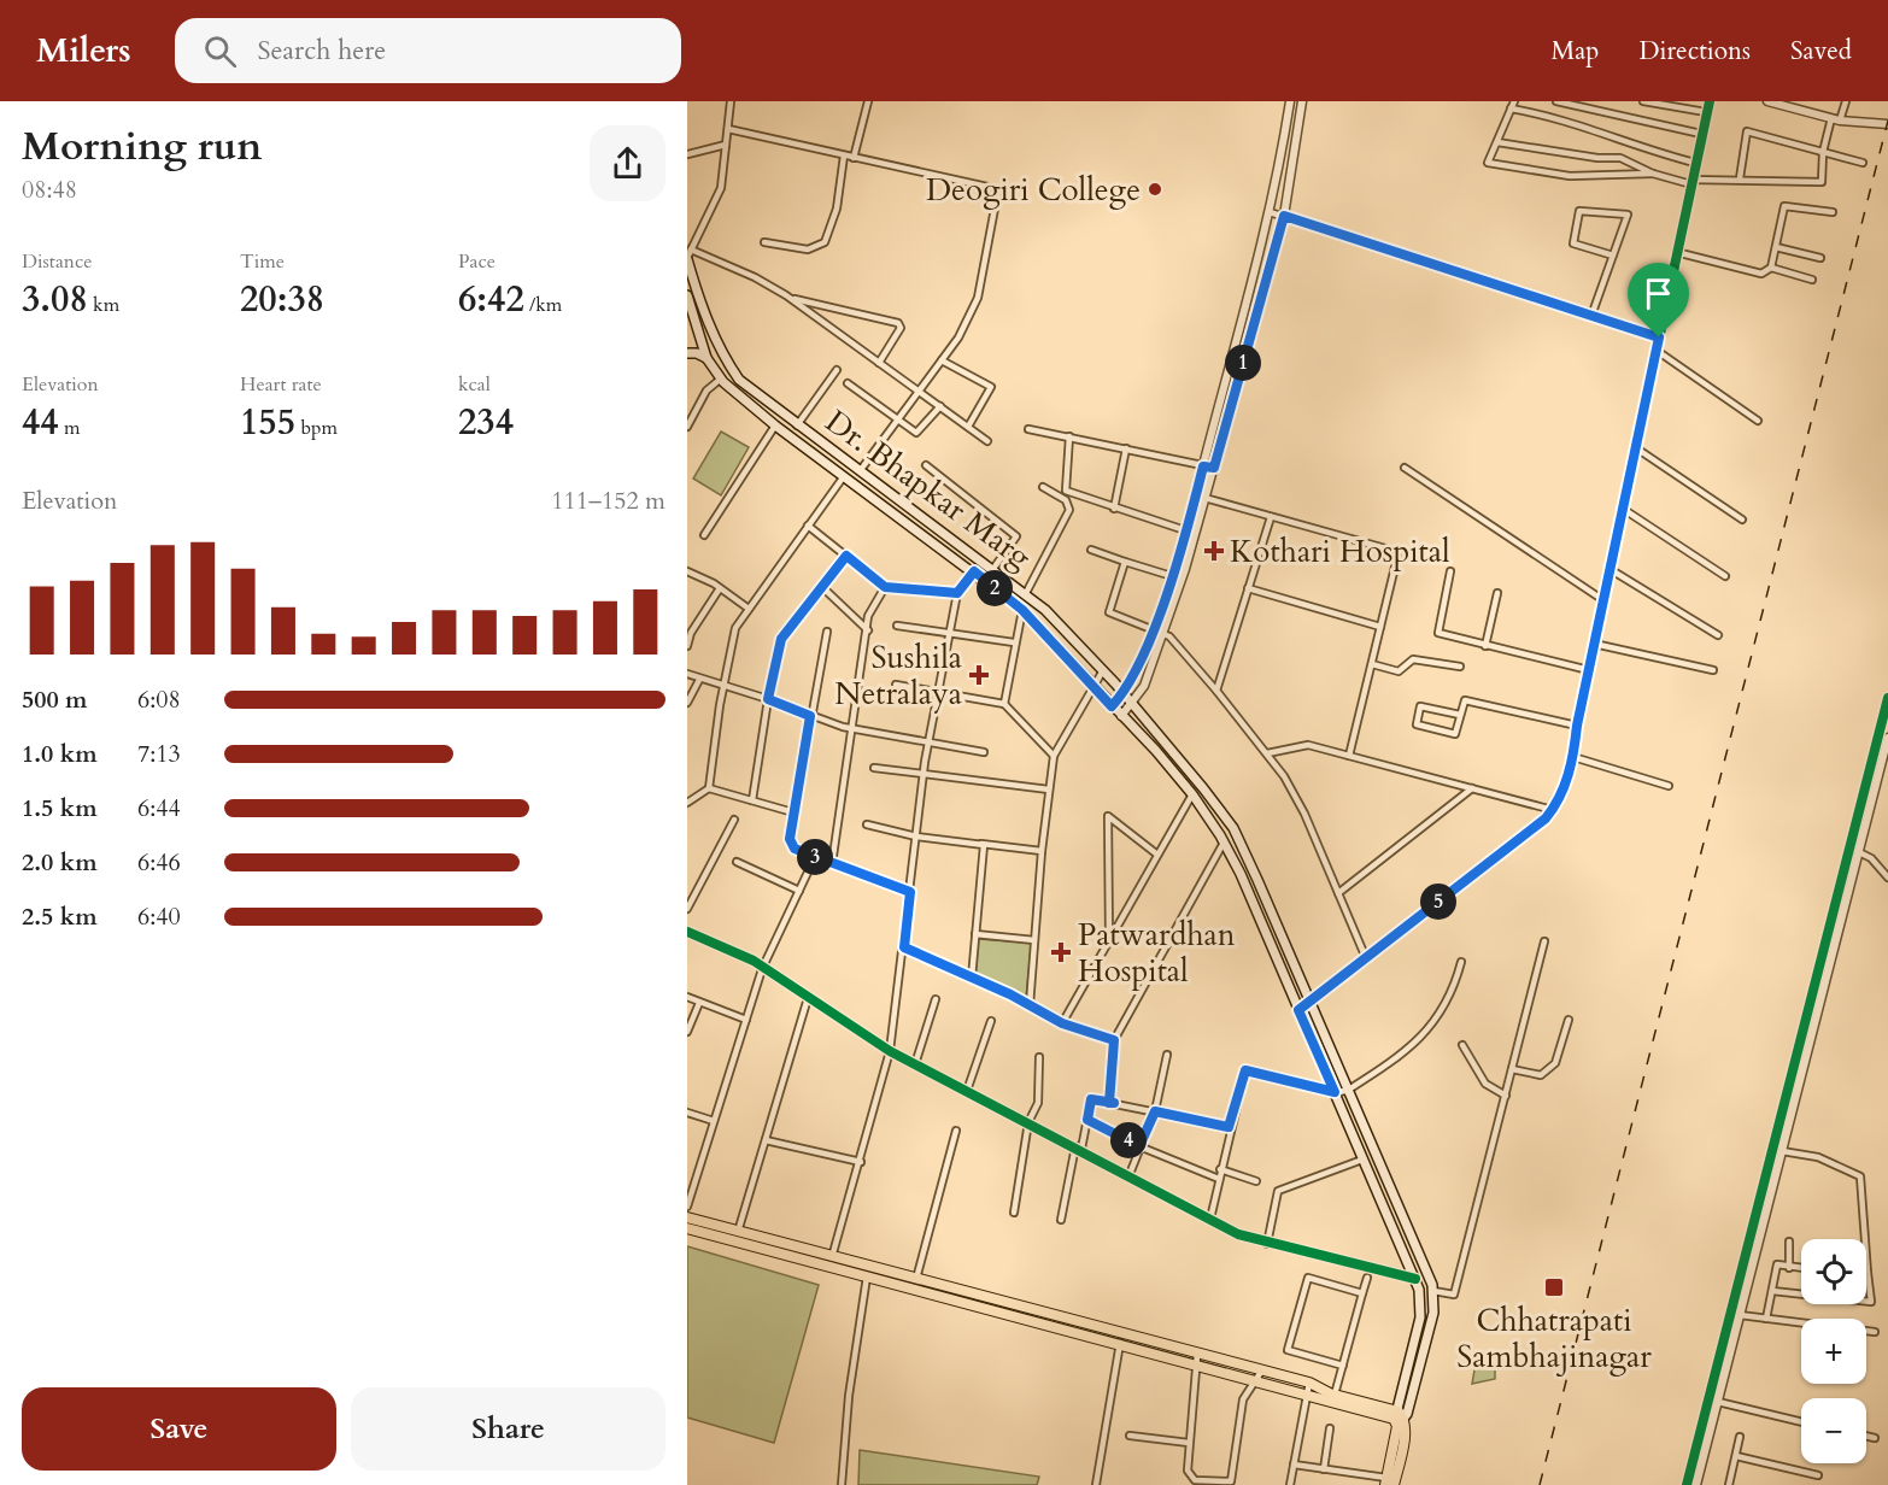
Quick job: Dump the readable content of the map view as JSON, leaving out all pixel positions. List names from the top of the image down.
{
  "streets": {
    "main road": ["Dr. Bhapkar Marg"]
  },
  "places": {
    "other": ["Deogiri College"],
    "health": ["Kothari Hospital", "Sushila Netralaya", "Patwardhan Hospital"],
    "transit": ["Chhatrapati Sambhajinagar"]
  },
  "page": {
    "header": "Milers",
    "search": "Search here",
    "nav": ["Map", "Directions", "Saved"],
    "heading": ["Morning run", "08:48"],
    "stats": [
      ["Distance", "3.08 km"],
      ["Time", "20:38"],
      ["Pace", "6:42 /km"],
      ["Elevation", "44 m"],
      ["Heart rate", "155 bpm"],
      ["kcal", "234"]
    ],
    "pins": [
      "1",
      "2",
      "3",
      "5",
      "4"
    ],
    "chart": ["Elevation", "111–152 m"],
    "list": [
      {
        "name": "500 m",
        "note": "6:08"
      },
      {
        "name": "1.0 km",
        "note": "7:13"
      },
      {
        "name": "1.5 km",
        "note": "6:44"
      },
      {
        "name": "2.0 km",
        "note": "6:46"
      },
      {
        "name": "2.5 km",
        "note": "6:40"
      }
    ],
    "map_buttons": ["+", "−"],
    "buttons": ["Save", "Share"]
  }
}
